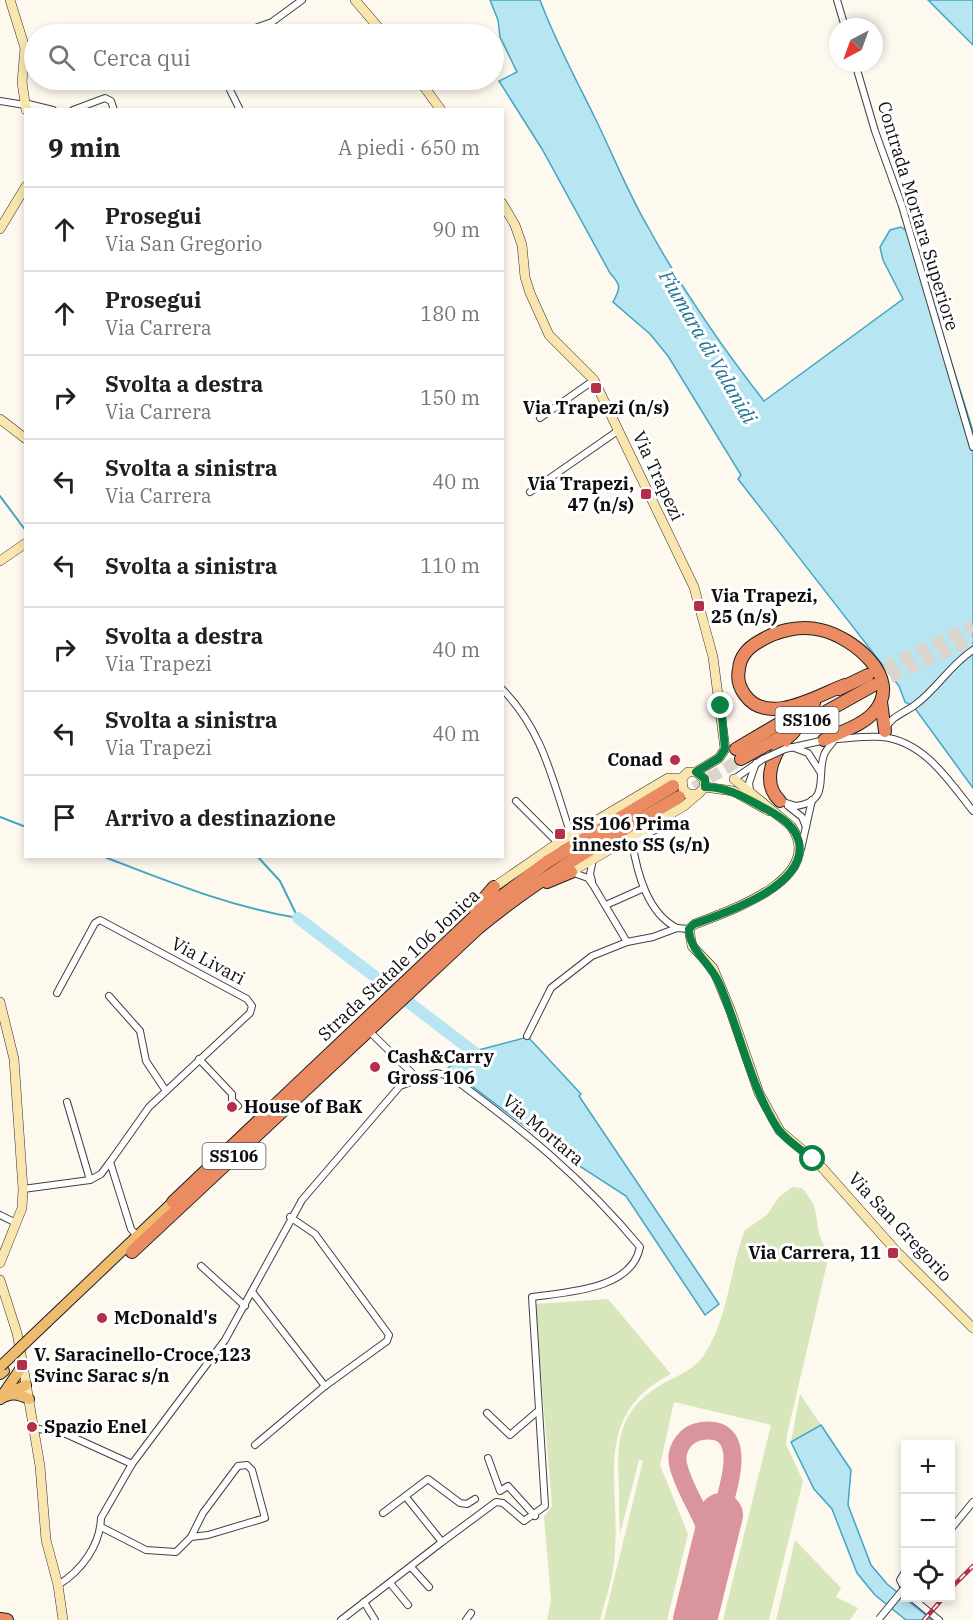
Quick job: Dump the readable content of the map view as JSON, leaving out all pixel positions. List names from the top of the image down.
{
  "streets": {
    "highway": ["SS106", "Strada Statale 106 Jonica"],
    "street": [
      "Contrada Mortara Superiore",
      "Via Trapezi",
      "Via Livari",
      "Via Mortara",
      "Via San Gregorio"
    ]
  },
  "crossings": [
    ["Via Trapezi", "Strada Statale 106 Jonica"]
  ],
  "water": ["Fiumara di Valanidi"],
  "places": {
    "transit": [
      "Via Trapezi (n/s)",
      "Via Trapezi, 47 (n/s)",
      "Via Trapezi, 25 (n/s)",
      "SS 106 Prima innesto SS (s/n)",
      "Via Carrera, 11",
      "V. Saracinello-Croce,123 Svinc Sarac s/n"
    ],
    "other": [
      "Conad",
      "Cash&Carry Gross 106",
      "House of BaK",
      "McDonald's",
      "Spazio Enel"
    ]
  },
  "north": "bottom left",
  "page": {
    "search": "Cerca qui",
    "heading": ["9 min", "A piedi · 650 m"],
    "list": [
      ["Prosegui", "Via San Gregorio", "90 m"],
      ["Prosegui", "Via Carrera", "180 m"],
      ["Svolta a destra", "Via Carrera", "150 m"],
      ["Svolta a sinistra", "Via Carrera", "40 m"],
      ["Svolta a sinistra", "110 m"],
      ["Svolta a destra", "Via Trapezi", "40 m"],
      ["Svolta a sinistra", "Via Trapezi", "40 m"],
      "Arrivo a destinazione"
    ],
    "map_buttons": ["+", "−"]
  }
}
